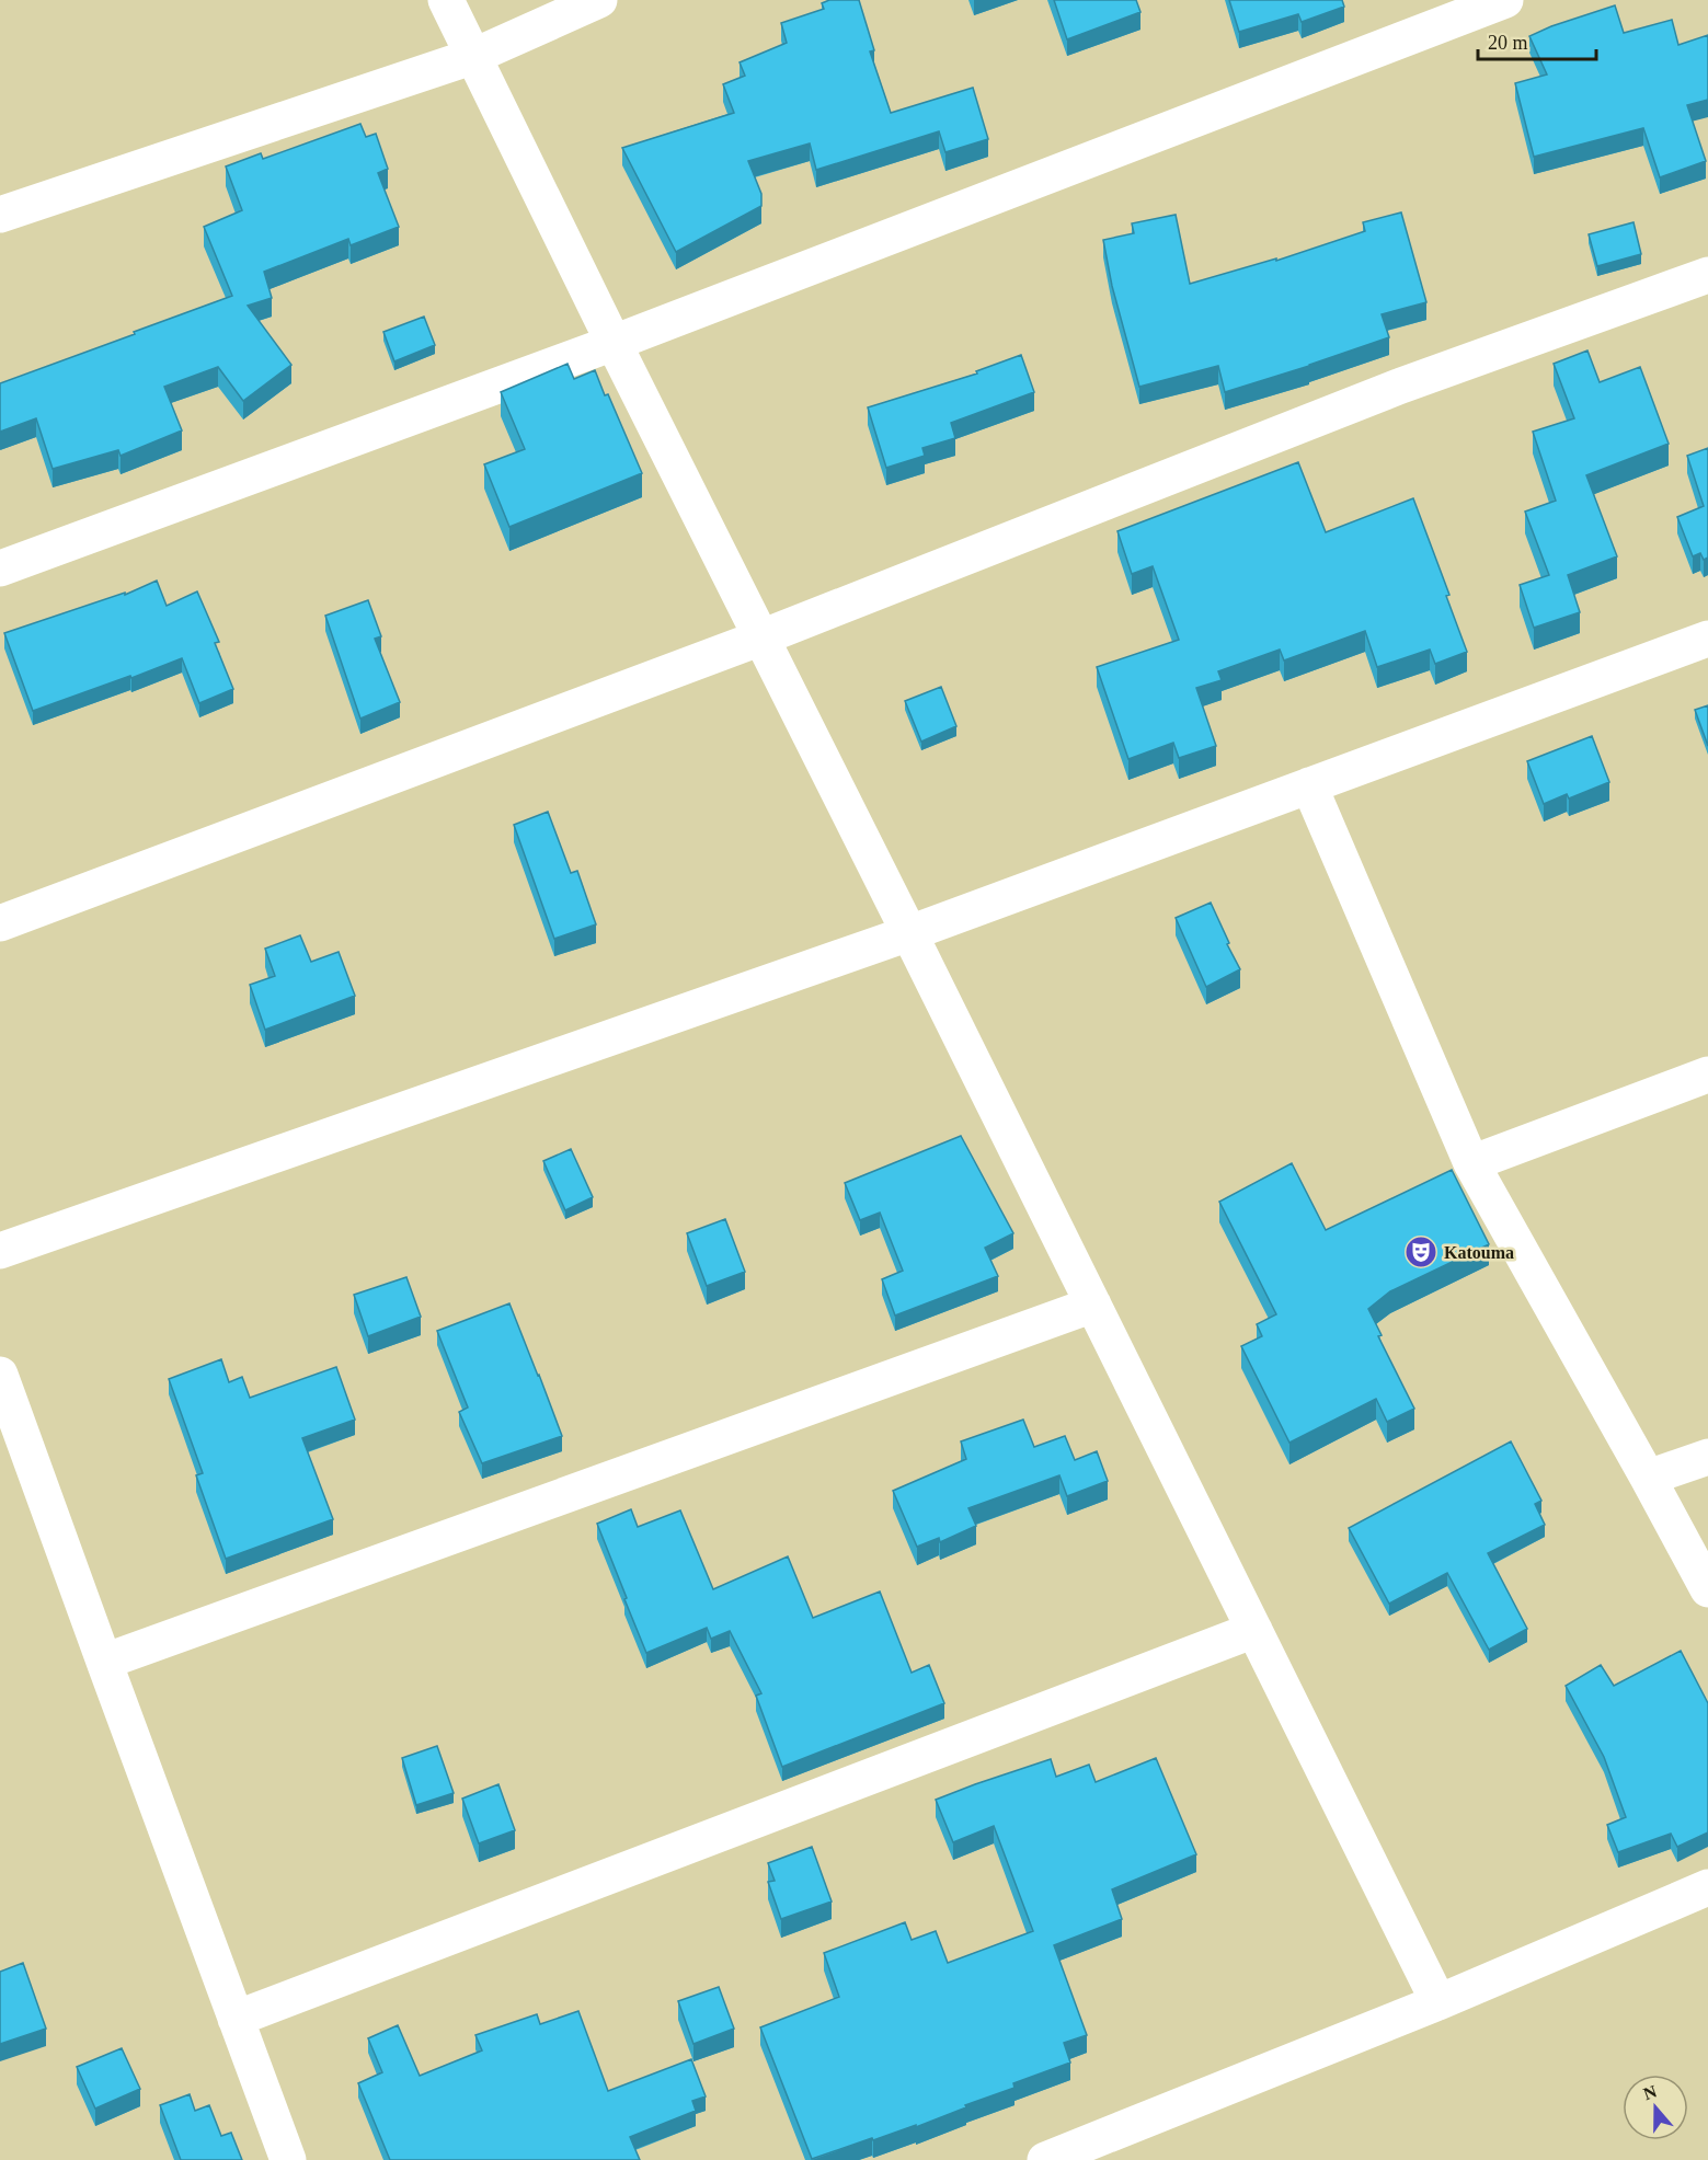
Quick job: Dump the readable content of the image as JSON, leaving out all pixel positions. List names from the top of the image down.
{
  "places": {
    "theatre": ["Katouma"]
  },
  "scale_bar": "20 m",
  "north": "top"
}
